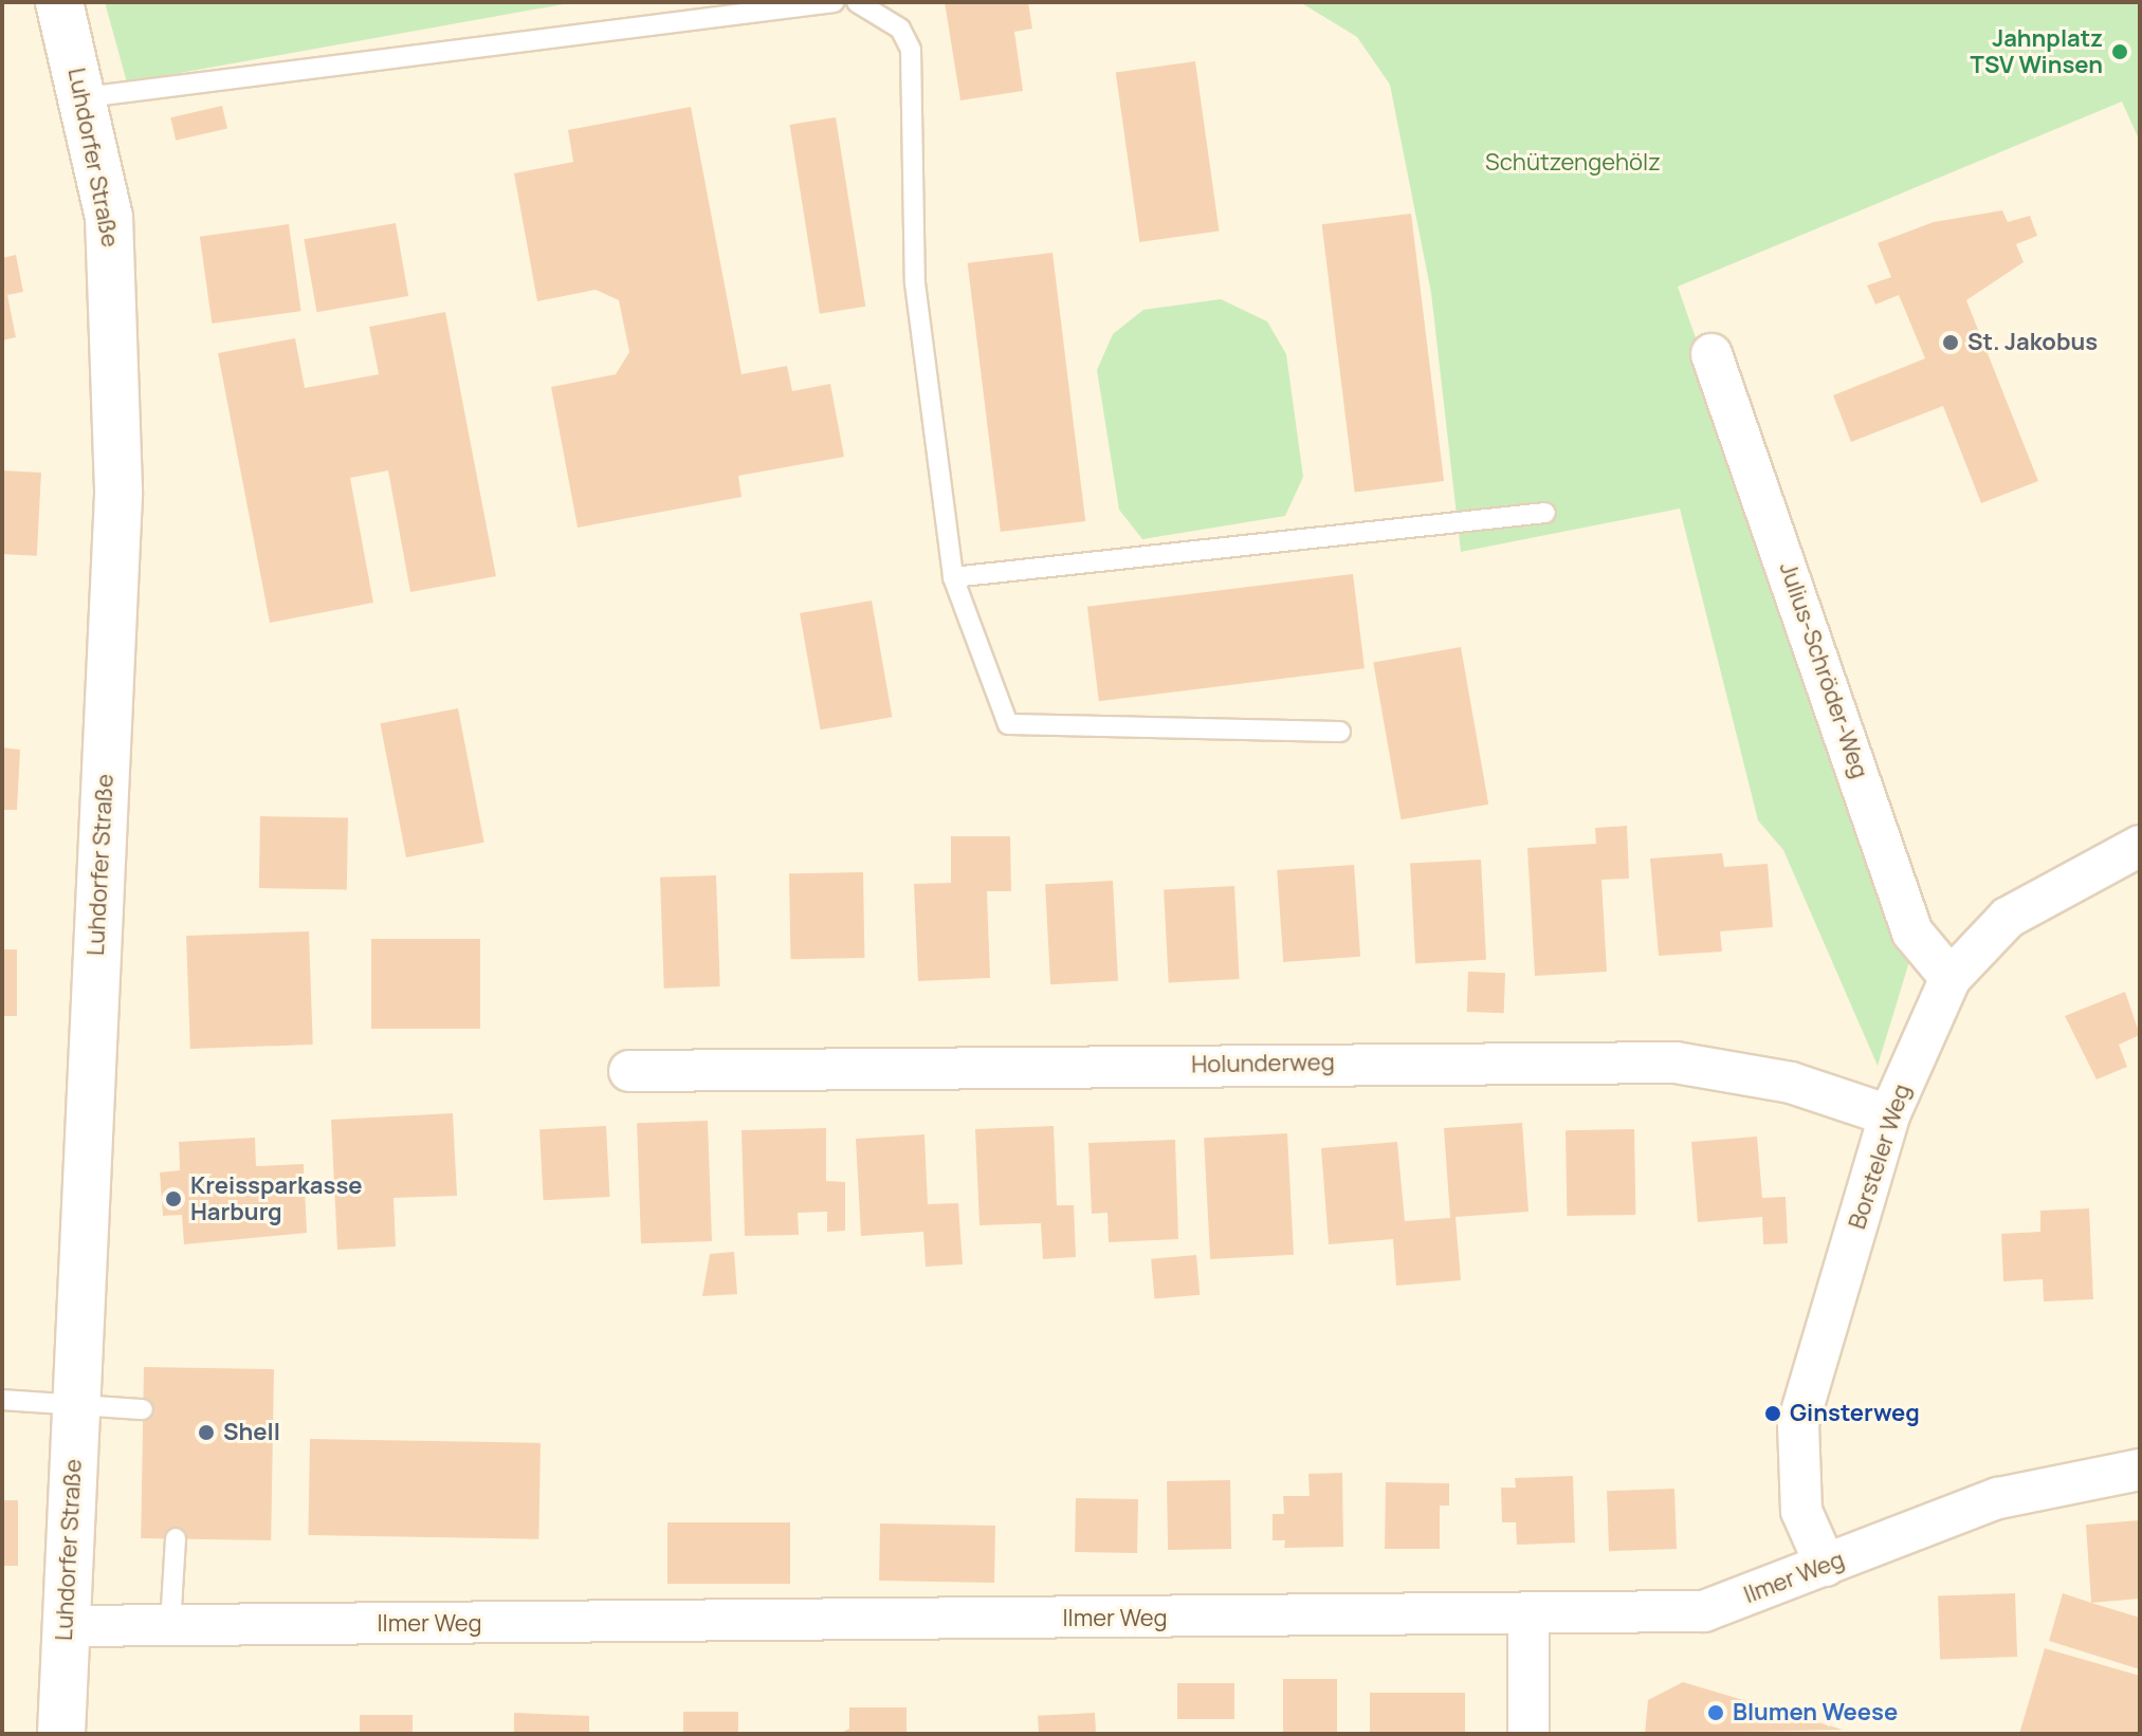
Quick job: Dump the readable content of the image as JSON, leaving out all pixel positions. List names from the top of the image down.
{
  "streets": {
    "main road": ["Luhdorfer Straße"],
    "street": [
      "Julius-Schröder-Weg",
      "Holunderweg",
      "Borsteler Weg",
      "Ilmer Weg"
    ]
  },
  "crossings": [
    ["Luhdorfer Straße", "Ilmer Weg"],
    ["Julius-Schröder-Weg", "Borsteler Weg"],
    ["Holunderweg", "Borsteler Weg"],
    ["Borsteler Weg", "Ilmer Weg"]
  ],
  "parks": ["Schützengehölz"],
  "places": [
    "Jahnplatz TSV Winsen",
    "St. Jakobus",
    "Kreissparkasse Harburg",
    "Ginsterweg",
    "Shell",
    "Blumen Weese"
  ]
}
